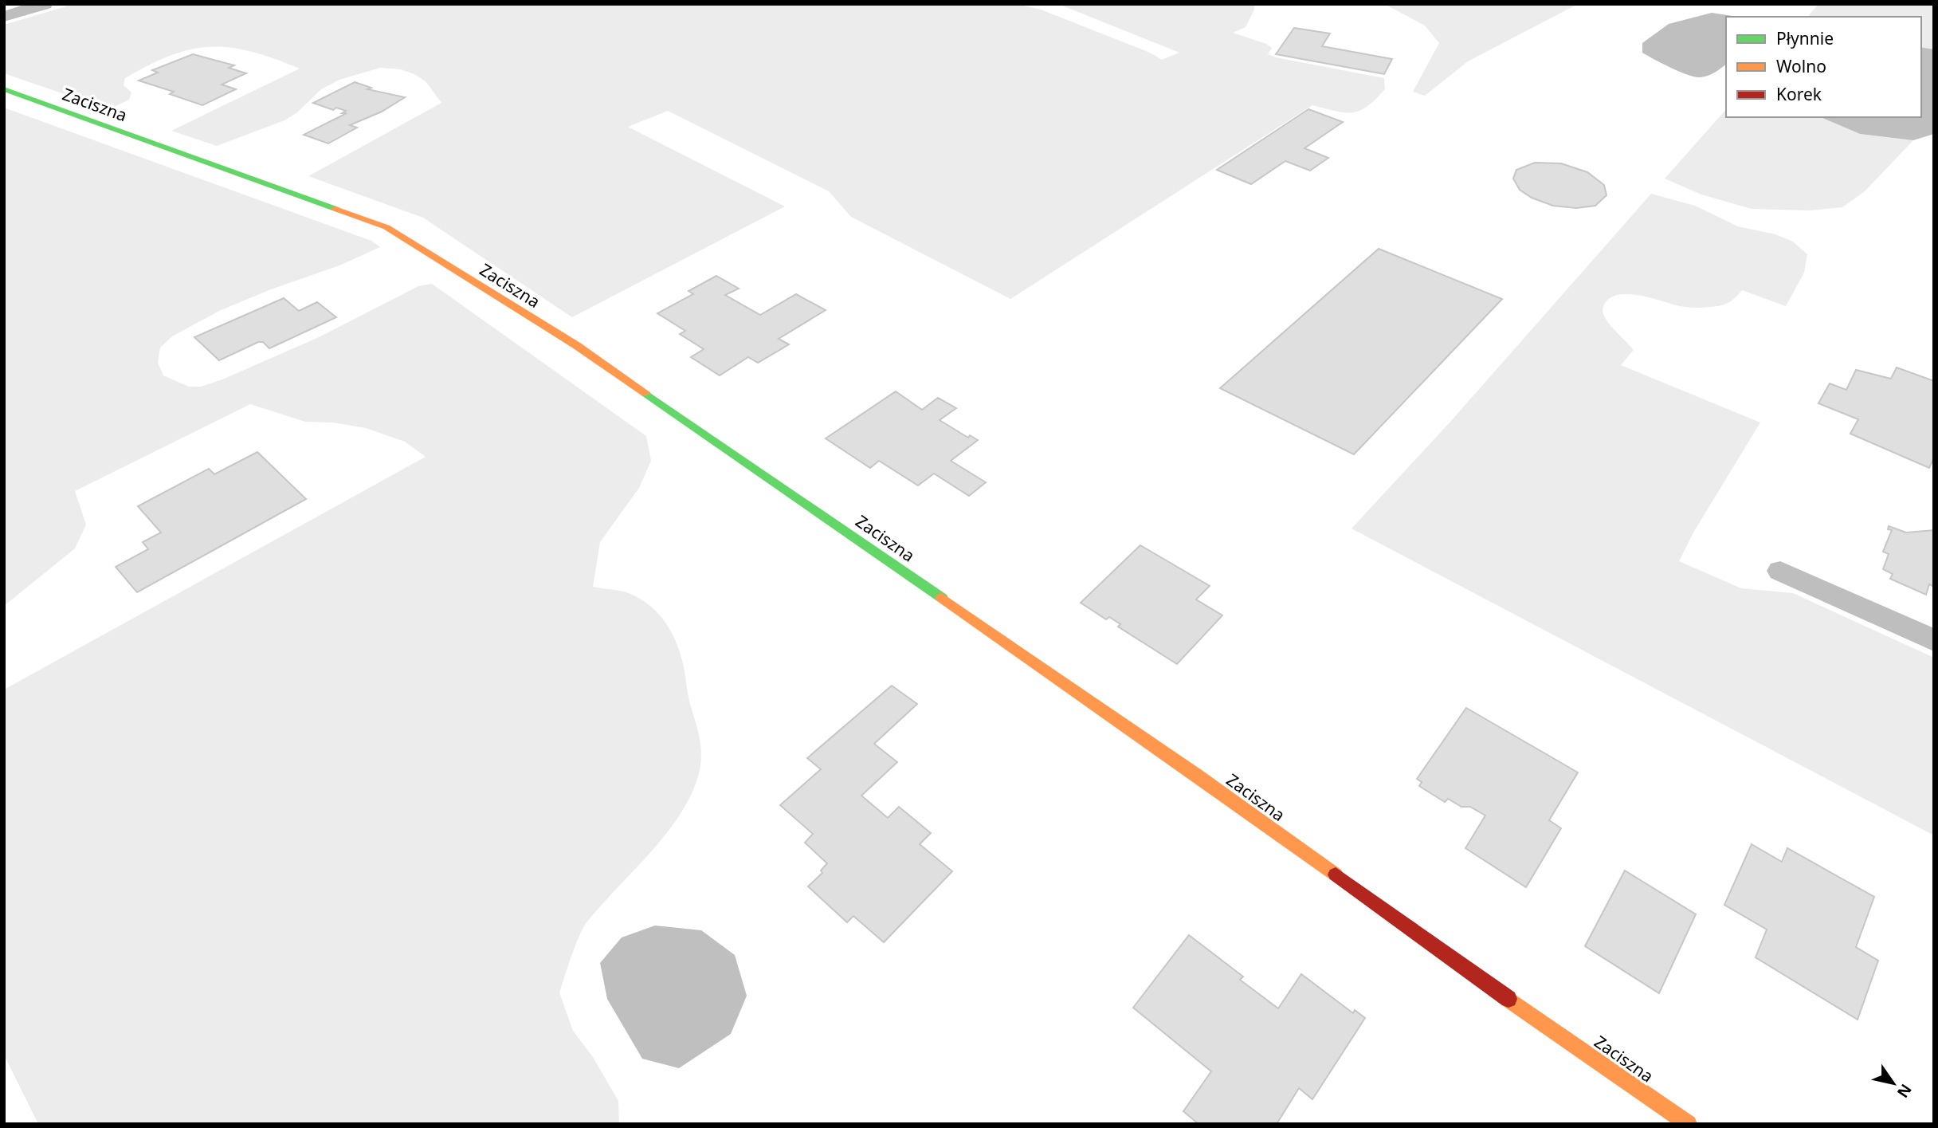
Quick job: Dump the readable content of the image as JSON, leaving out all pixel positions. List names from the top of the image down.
{
  "streets": {
    "street": ["Zaciszna"]
  },
  "legend": ["Płynnie", "Wolno", "Korek"],
  "north": "bottom right"
}
